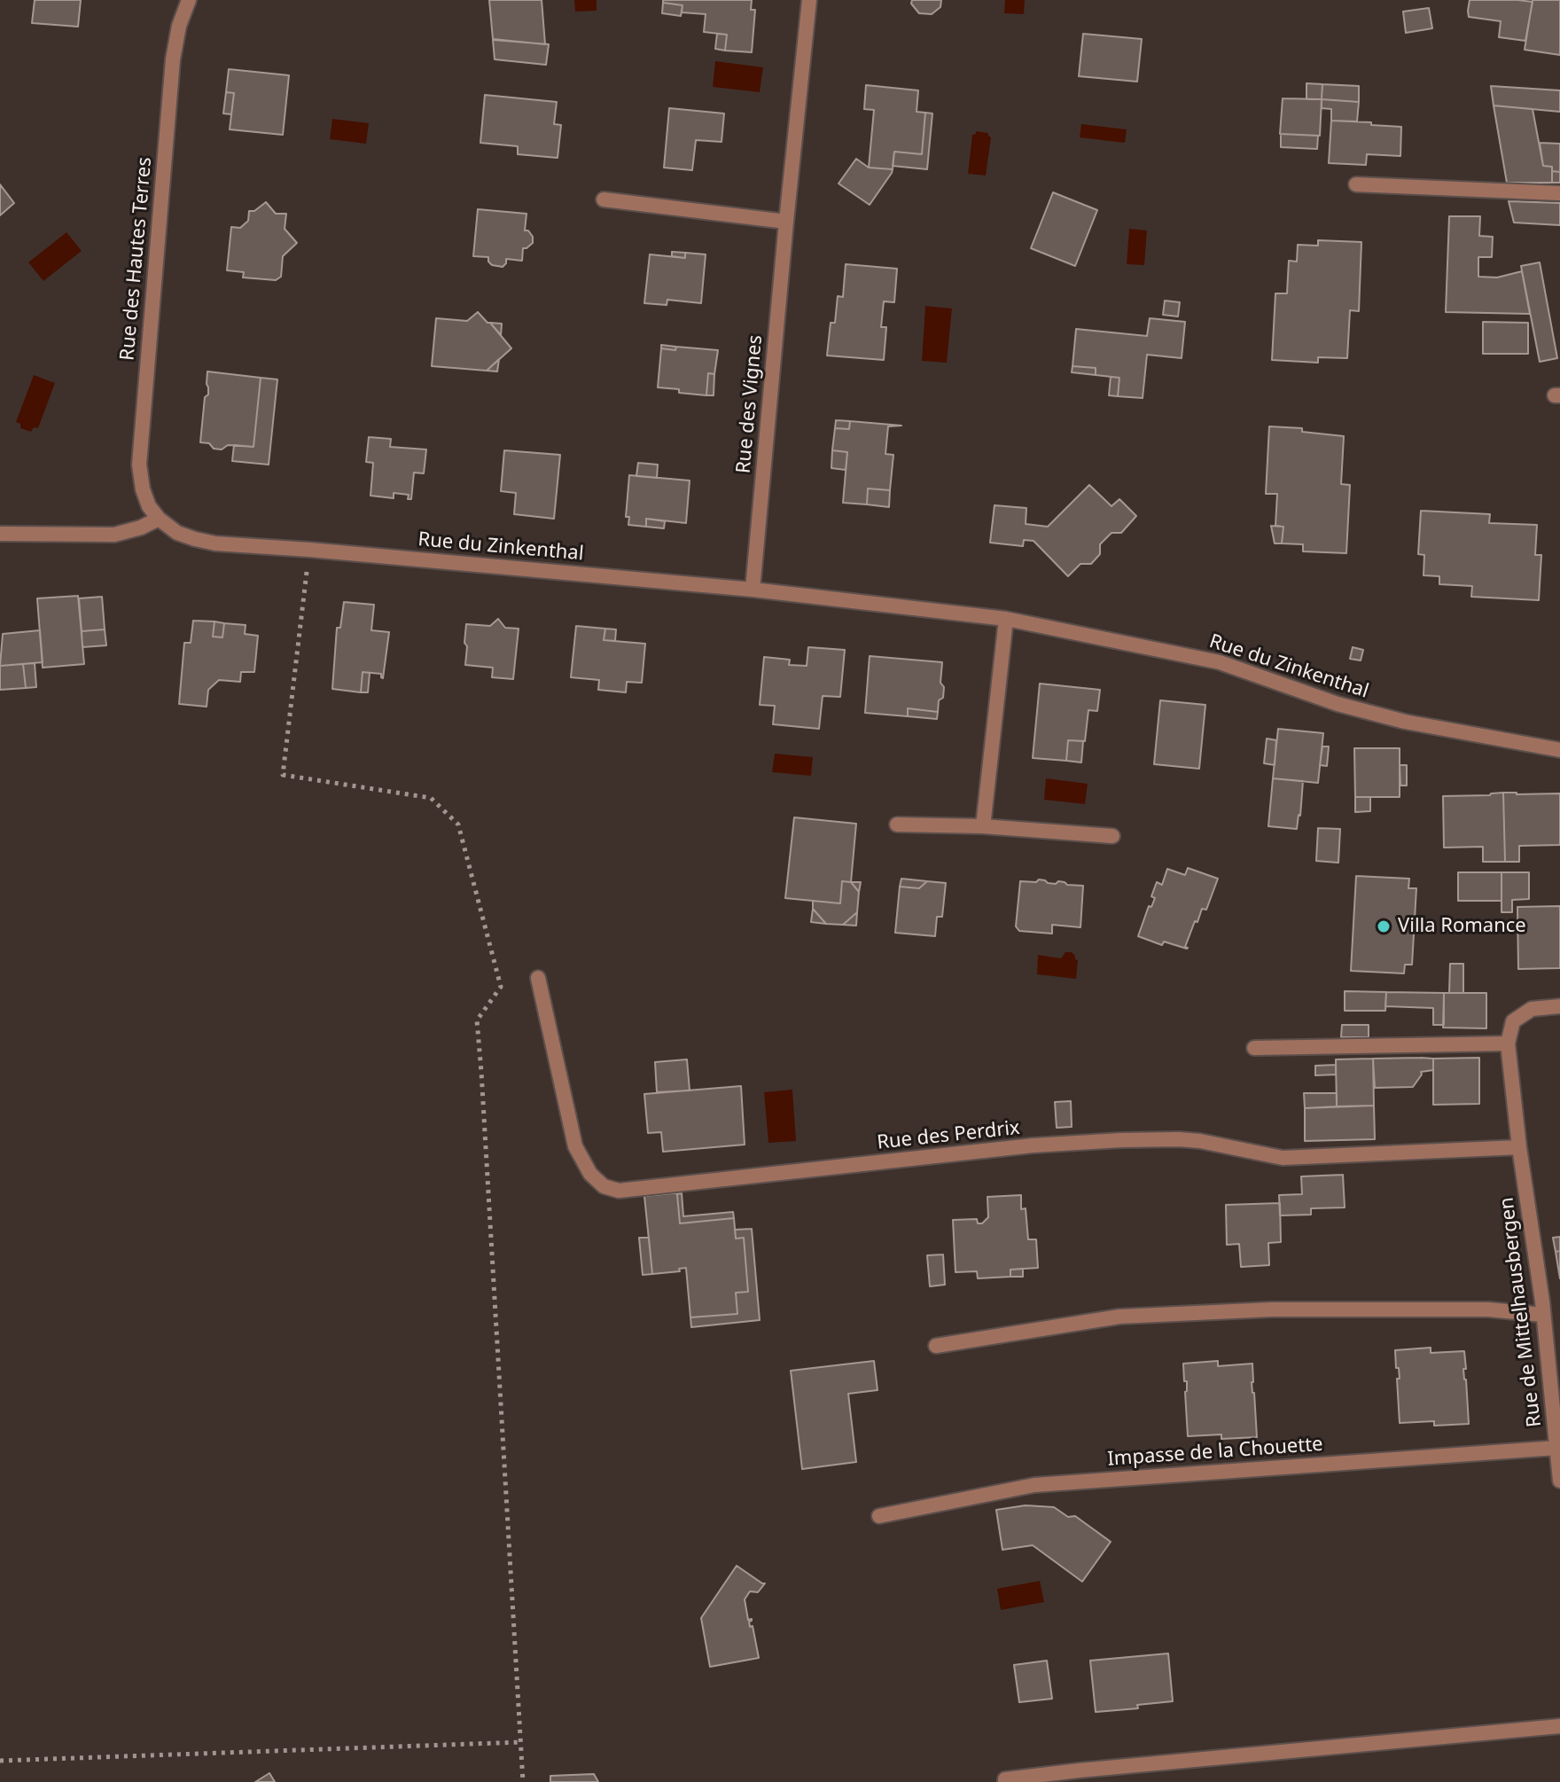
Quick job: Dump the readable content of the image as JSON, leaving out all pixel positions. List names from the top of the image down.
{
  "streets": {
    "street": [
      "Rue des Hautes Terres",
      "Rue des Vignes",
      "Rue du Zinkenthal",
      "Rue des Perdrix",
      "Rue de Mittelhausbergen",
      "Impasse de la Chouette"
    ]
  },
  "crossings": [
    ["Rue des Hautes Terres", "Rue du Zinkenthal"],
    ["Rue des Vignes", "Rue du Zinkenthal"],
    ["Rue des Perdrix", "Rue de Mittelhausbergen"],
    ["Rue de Mittelhausbergen", "Impasse de la Chouette"]
  ],
  "places": ["Villa Romance"]
}
